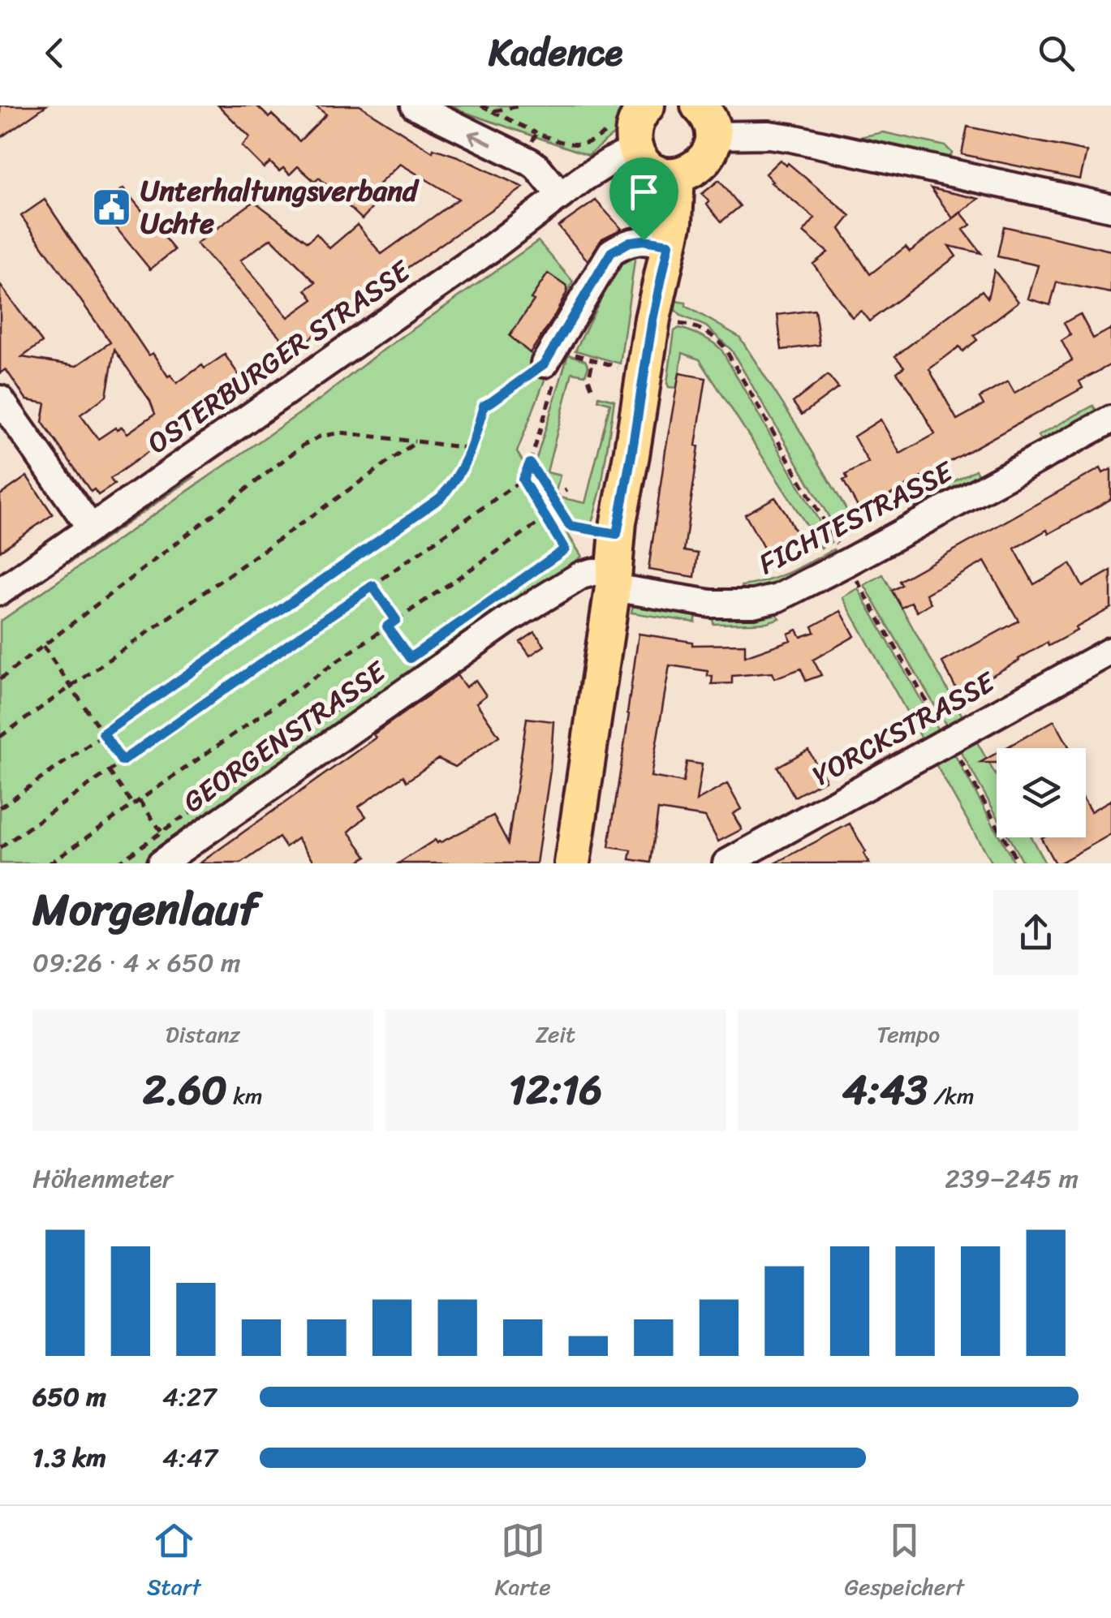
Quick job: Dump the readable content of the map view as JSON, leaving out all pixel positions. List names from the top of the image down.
{
  "streets": {
    "street": [
      "OSTERBURGER STRASSE",
      "FICHTESTRASSE",
      "YORCKSTRASSE",
      "GEORGENSTRASSE"
    ]
  },
  "crossings": [
    ["FICHTESTRASSE", "GEORGENSTRASSE"]
  ],
  "places": {
    "public building": ["Unterhaltungsverband Uchte"]
  },
  "page": {
    "header": "Kadence",
    "heading": ["Morgenlauf", "09:26 · 4 × 650 m"],
    "stats": [
      ["Distanz", "2.60 km"],
      ["Zeit", "12:16"],
      ["Tempo", "4:43 /km"]
    ],
    "chart": ["Höhenmeter", "239–245 m"],
    "list": [
      {
        "name": "650 m",
        "note": "4:27"
      },
      {
        "name": "1.3 km",
        "note": "4:47"
      }
    ],
    "tabs": ["Start", "Karte", "Gespeichert"]
  }
}
